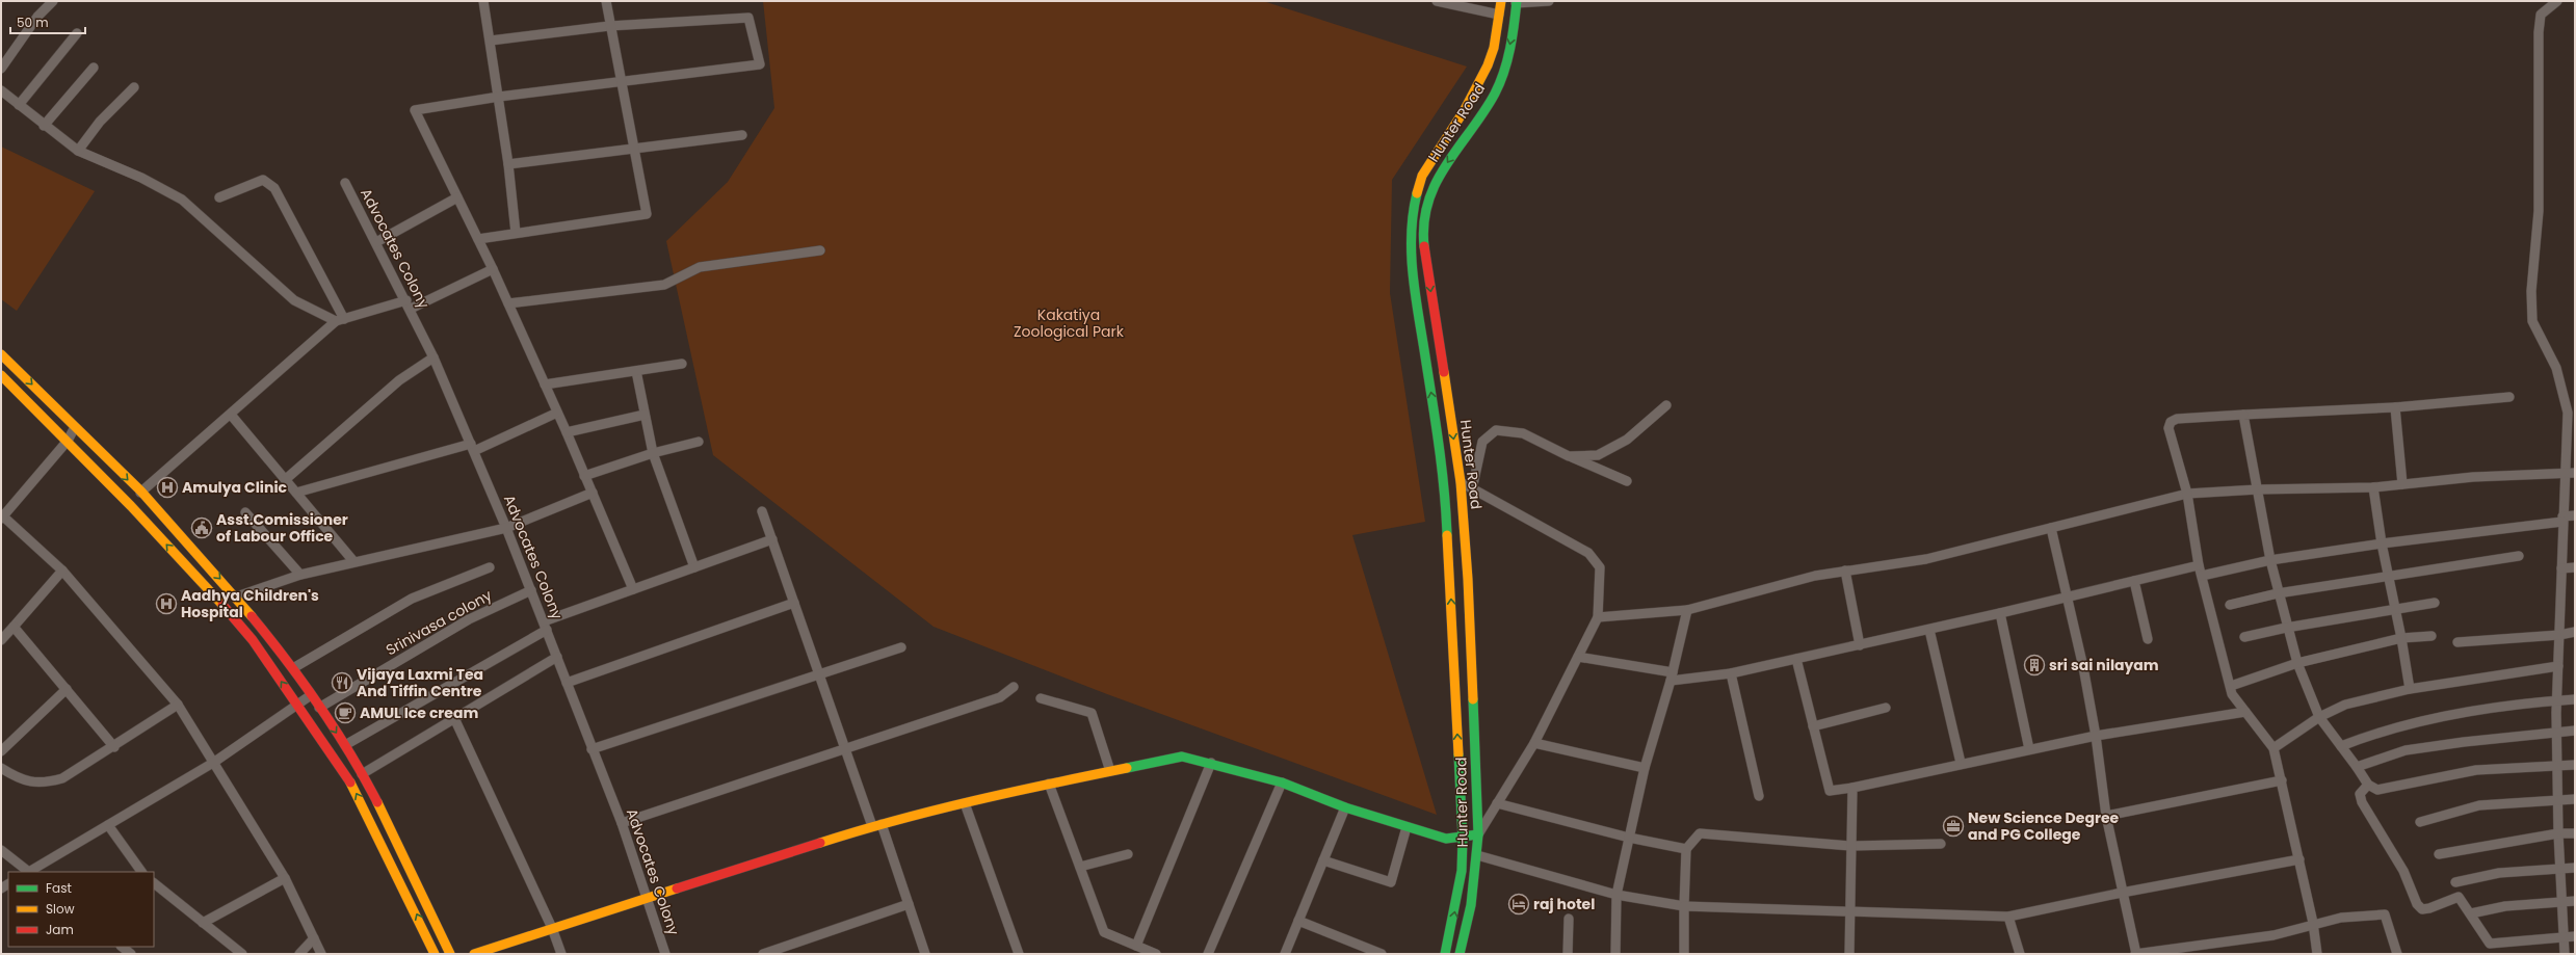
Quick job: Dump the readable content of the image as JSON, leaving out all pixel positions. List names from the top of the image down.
{
  "streets": {
    "main road": ["Hunter Road"],
    "street": ["Advocates Colony", "Srinivasa colony"]
  },
  "crossings": [
    ["Advocates Colony", "Srinivasa colony"]
  ],
  "parks": ["Kakatiya Zoological Park"],
  "places": {
    "hospital": ["Amulya Clinic", "Aadhya Children's Hospital"],
    "public building": ["Asst.Comissioner of Labour Office"],
    "building": ["sri sai nilayam"],
    "restaurant": ["Vijaya Laxmi Tea And Tiffin Centre"],
    "cafe": ["AMUL Ice cream"],
    "office": ["New Science Degree and PG College"],
    "hotel": ["raj hotel"]
  },
  "legend": ["Fast", "Slow", "Jam"],
  "scale_bar": "50 m"
}
